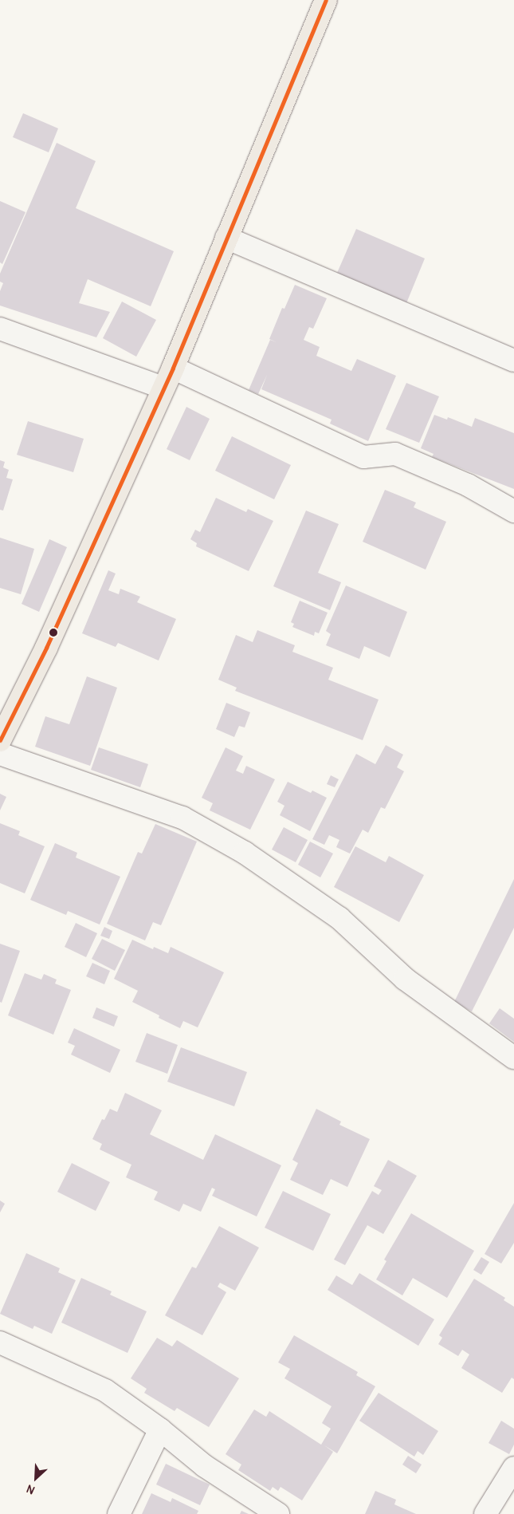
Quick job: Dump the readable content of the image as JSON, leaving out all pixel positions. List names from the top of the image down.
{
  "north": "bottom left"
}
